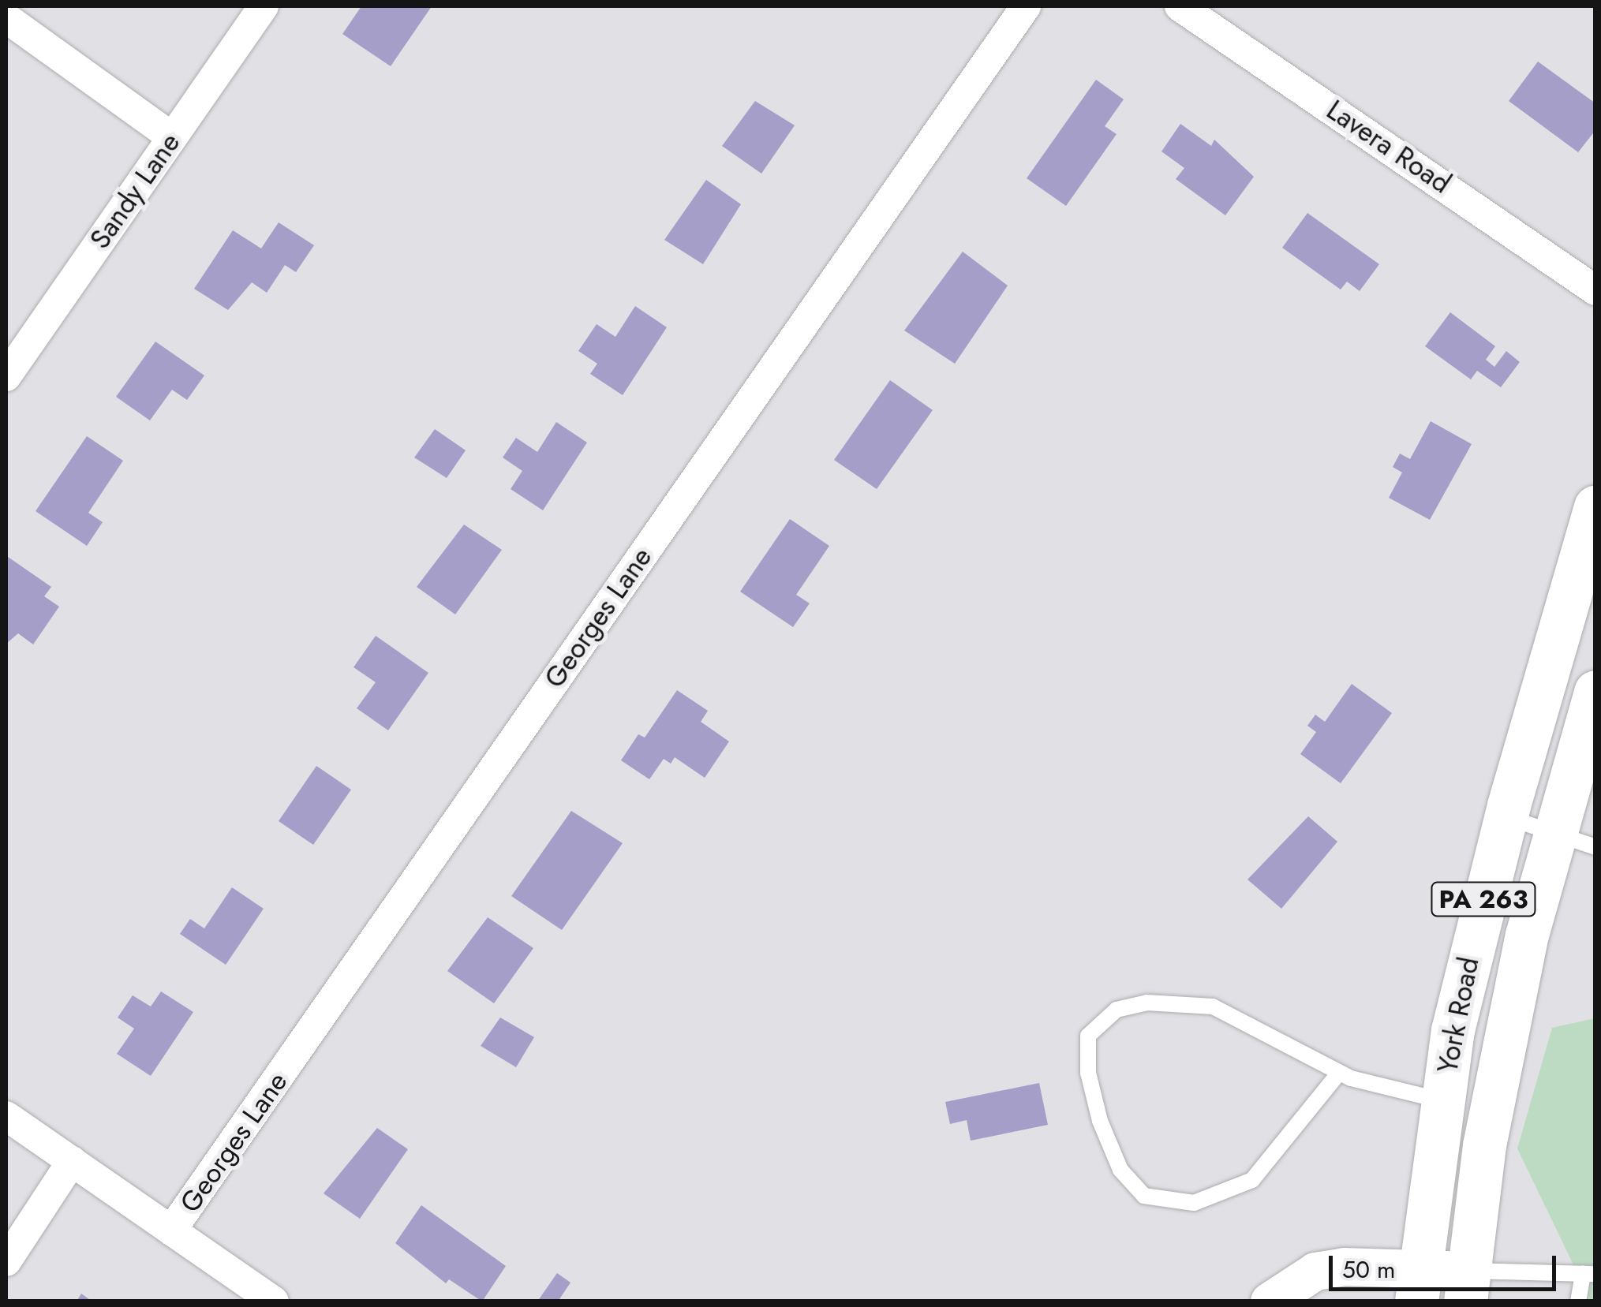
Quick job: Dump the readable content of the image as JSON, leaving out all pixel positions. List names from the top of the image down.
{
  "streets": {
    "highway": ["PA 263", "York Road"],
    "street": ["Lavera Road", "Sandy Lane", "Georges Lane"]
  },
  "scale_bar": "50 m"
}
